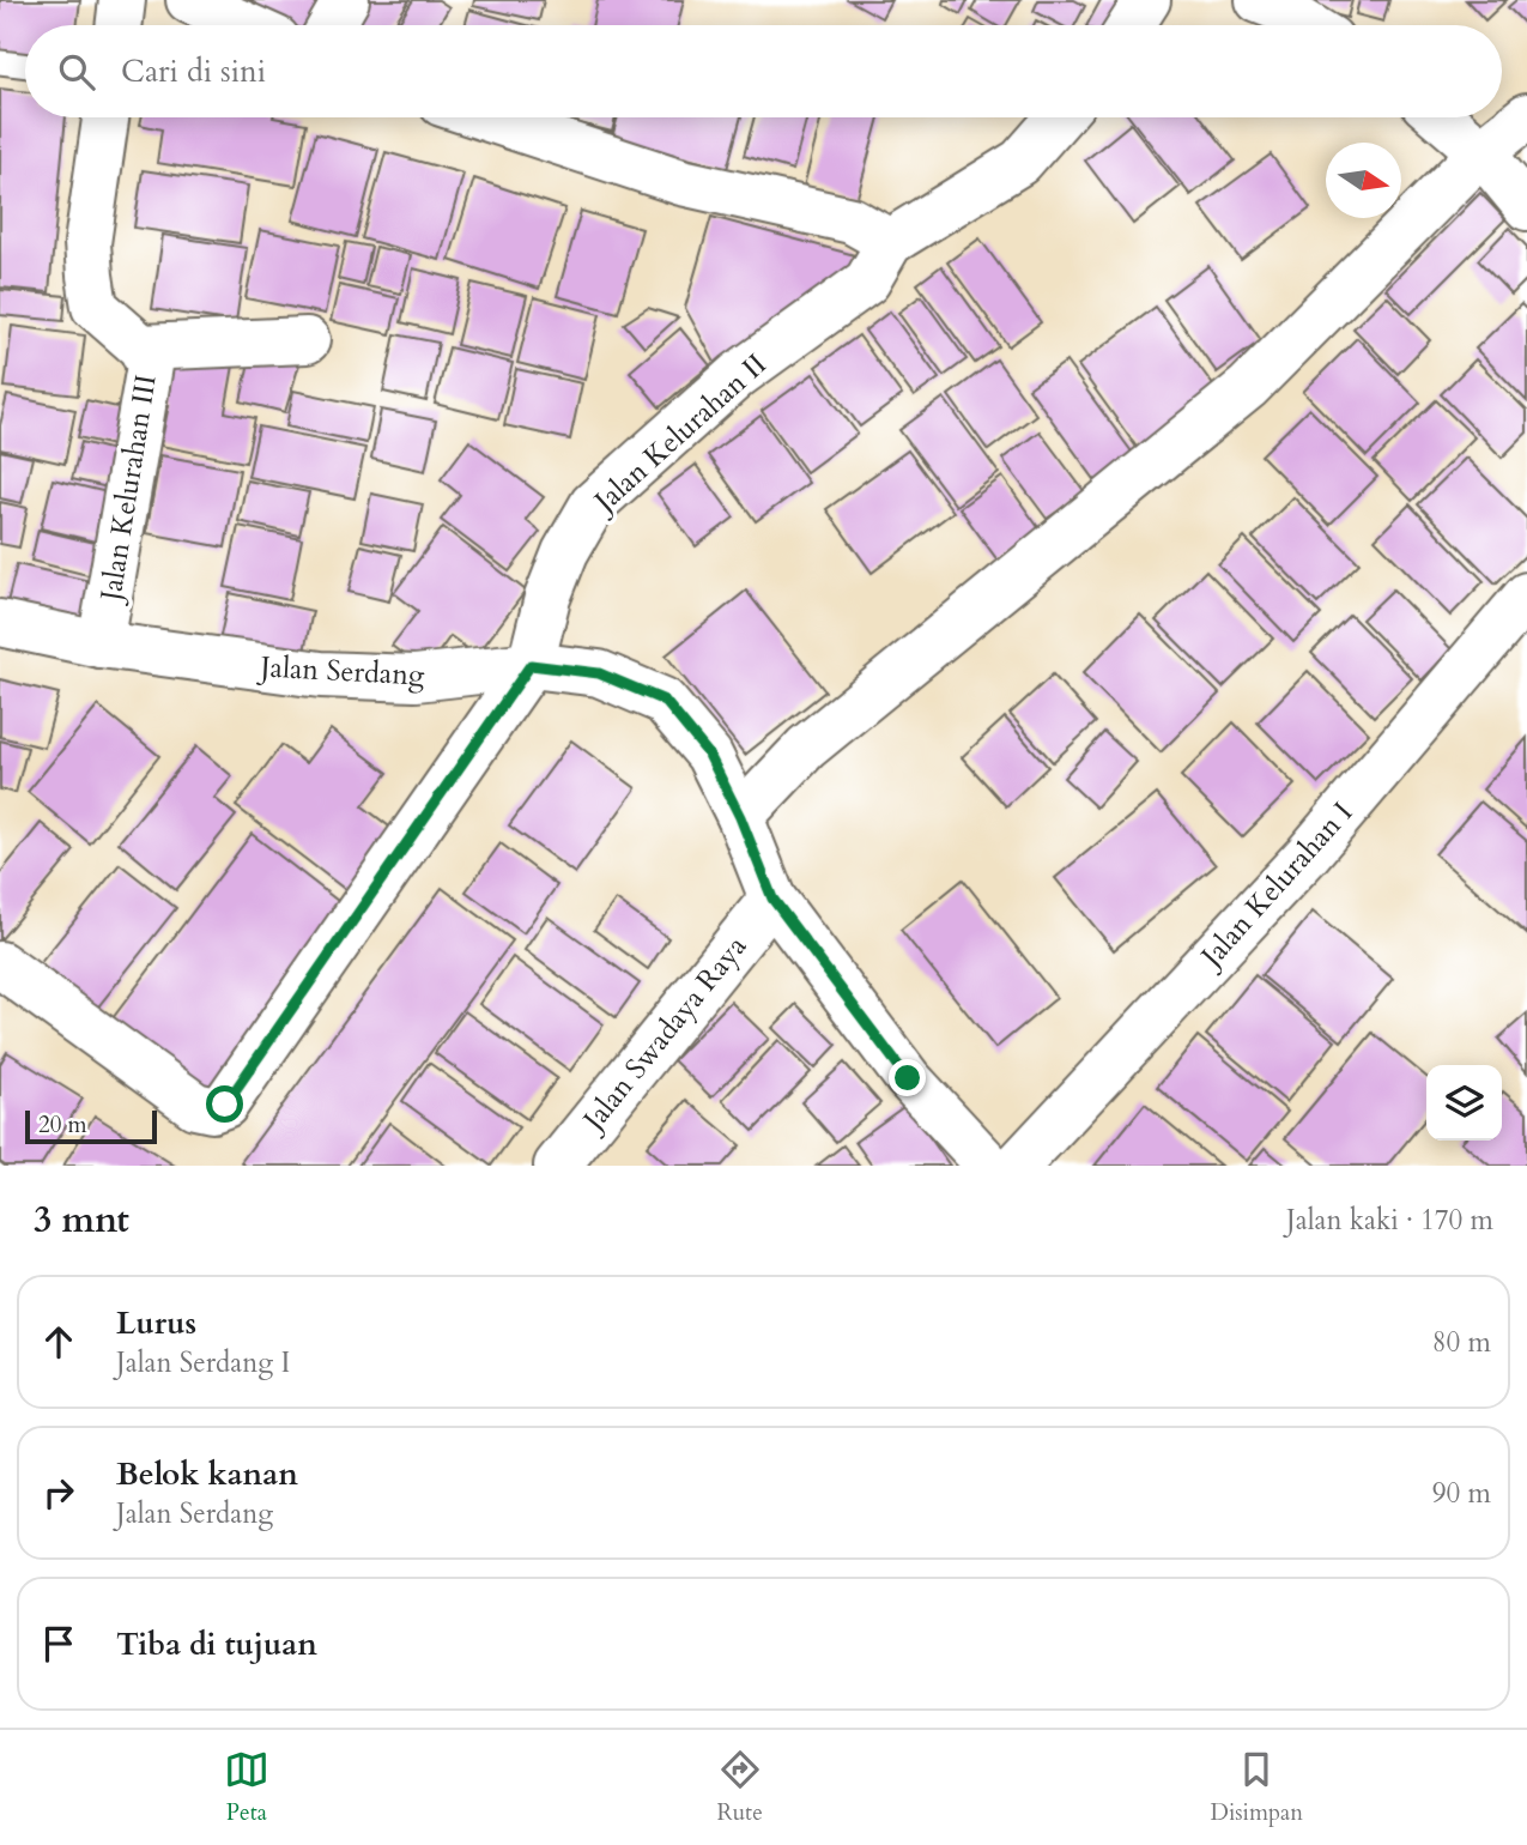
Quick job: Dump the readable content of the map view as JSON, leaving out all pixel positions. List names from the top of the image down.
{
  "streets": {
    "street": [
      "Jalan Kelurahan II",
      "Jalan Kelurahan III",
      "Jalan Serdang",
      "Jalan Kelurahan I",
      "Jalan Swadaya Raya"
    ]
  },
  "crossings": [
    ["Jalan Kelurahan II", "Jalan Serdang"],
    ["Jalan Kelurahan III", "Jalan Serdang"],
    ["Jalan Serdang", "Jalan Swadaya Raya"]
  ],
  "scale_bar": "20 m",
  "north": "right",
  "page": {
    "search": "Cari di sini",
    "scale": "20 m",
    "heading": ["3 mnt", "Jalan kaki · 170 m"],
    "list": [
      ["Lurus", "Jalan Serdang I", "80 m"],
      ["Belok kanan", "Jalan Serdang", "90 m"],
      "Tiba di tujuan"
    ],
    "nav": ["Peta", "Rute", "Disimpan"]
  }
}
